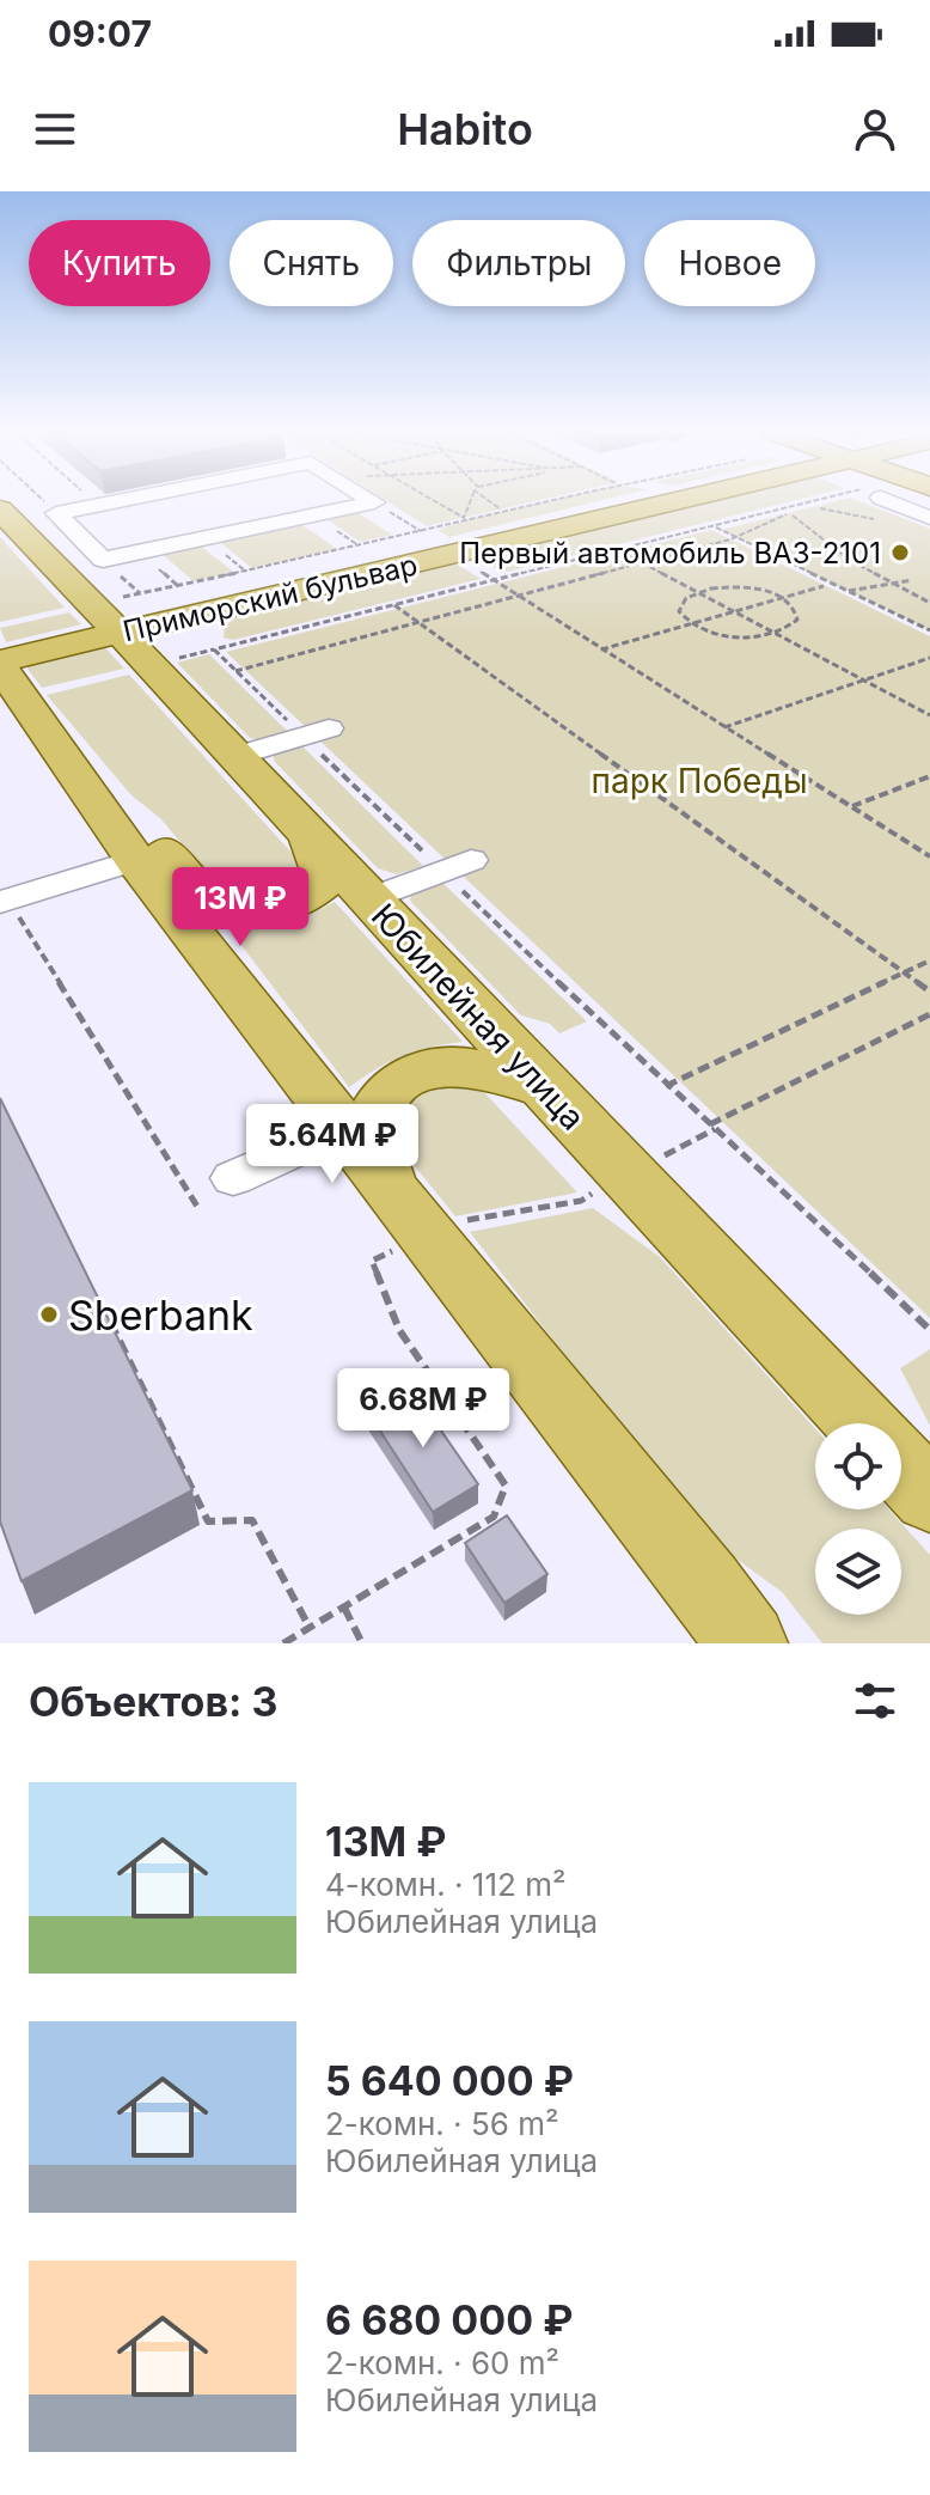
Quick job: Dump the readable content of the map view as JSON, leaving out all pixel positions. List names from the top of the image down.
{
  "streets": {
    "main road": ["Приморский бульвар", "Юбилейная улица"]
  },
  "crossings": [
    ["Приморский бульвар", "Юбилейная улица"]
  ],
  "parks": ["парк Победы"],
  "places": ["Первый автомобиль ВАЗ-2101", "Sberbank"],
  "page": {
    "status": "09:07",
    "header": "Habito",
    "chip": [
      "Купить",
      "Снять",
      "Фильтры",
      "Новое"
    ],
    "price": ["13M ₽", "5.64M ₽", "6.68M ₽"],
    "heading": "Объектов: 3",
    "list": [
      {
        "name": "13M ₽",
        "note": "4-комн. · 112 m² · Юбилейная улица"
      },
      {
        "name": "5 640 000 ₽",
        "note": "2-комн. · 56 m² · Юбилейная улица"
      },
      {
        "name": "6 680 000 ₽",
        "note": "2-комн. · 60 m² · Юбилейная улица"
      }
    ]
  }
}
